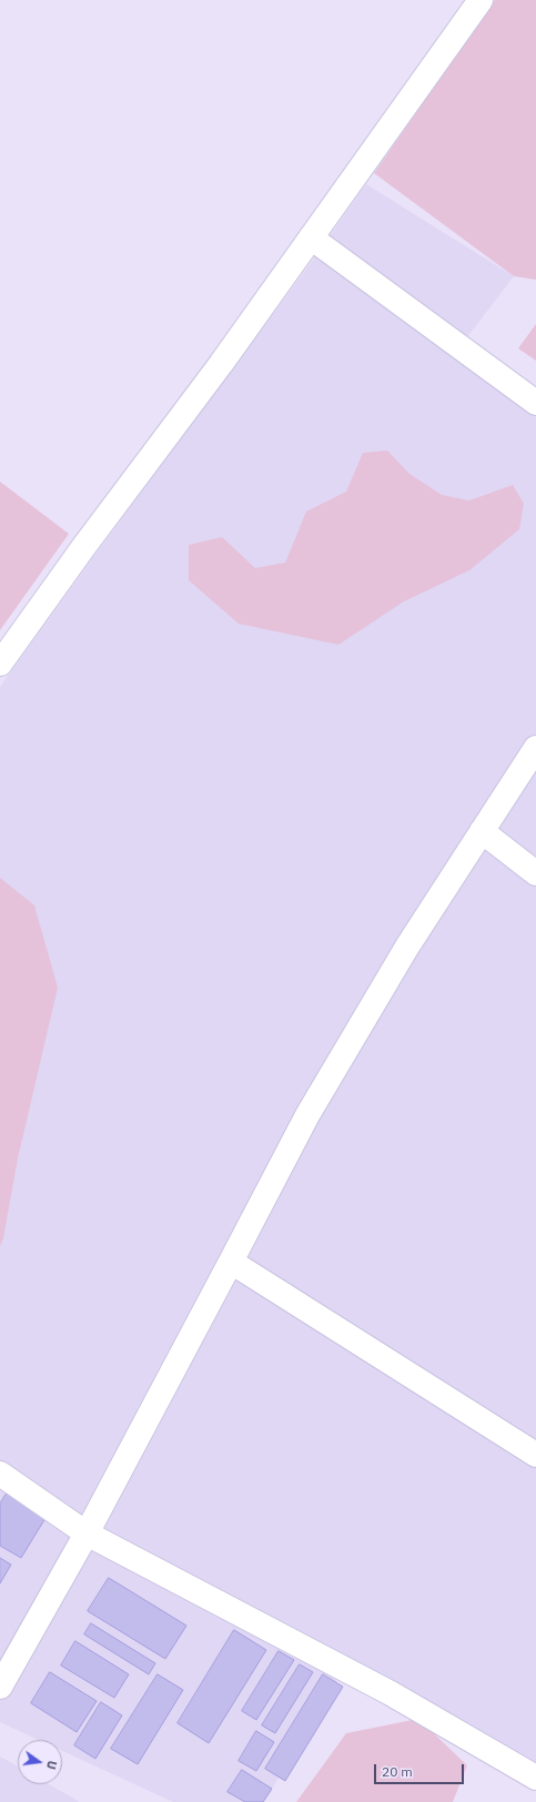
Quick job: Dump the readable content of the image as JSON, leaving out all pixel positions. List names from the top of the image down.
{
  "scale_bar": "20 m",
  "north": "right"
}
